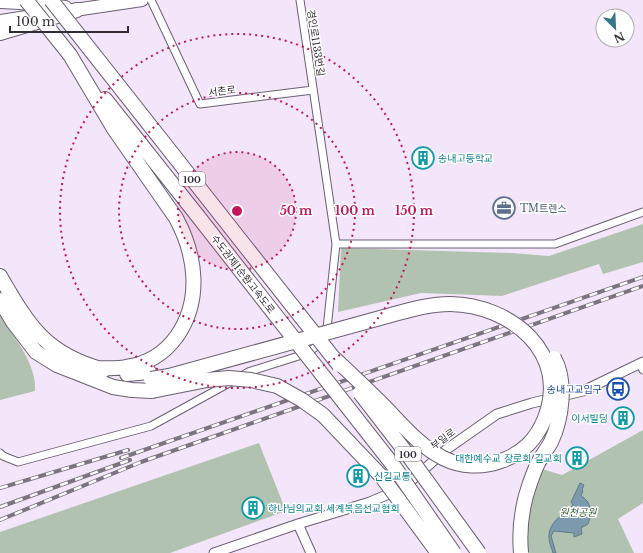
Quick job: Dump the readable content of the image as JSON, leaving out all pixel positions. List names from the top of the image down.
{
  "streets": {
    "highway": ["100", "수도권제1순환고속도로"],
    "street": ["경인로1133번길", "서촌로", "부일로"]
  },
  "crossings": [
    ["경인로1133번길", "서촌로"]
  ],
  "parks": ["원천공원"],
  "places": {
    "building": [
      "송내고등학교",
      "이서빌딩",
      "대한예수교 장로회 길교회",
      "신길교통",
      "하나님의교회 세계복음선교협회"
    ],
    "office": ["TM트렌스"],
    "bus stop": ["송내고교입구"]
  },
  "scale_bar": "100 m",
  "north": "bottom right",
  "rings": ["50 m", "100 m", "150 m"]
}
